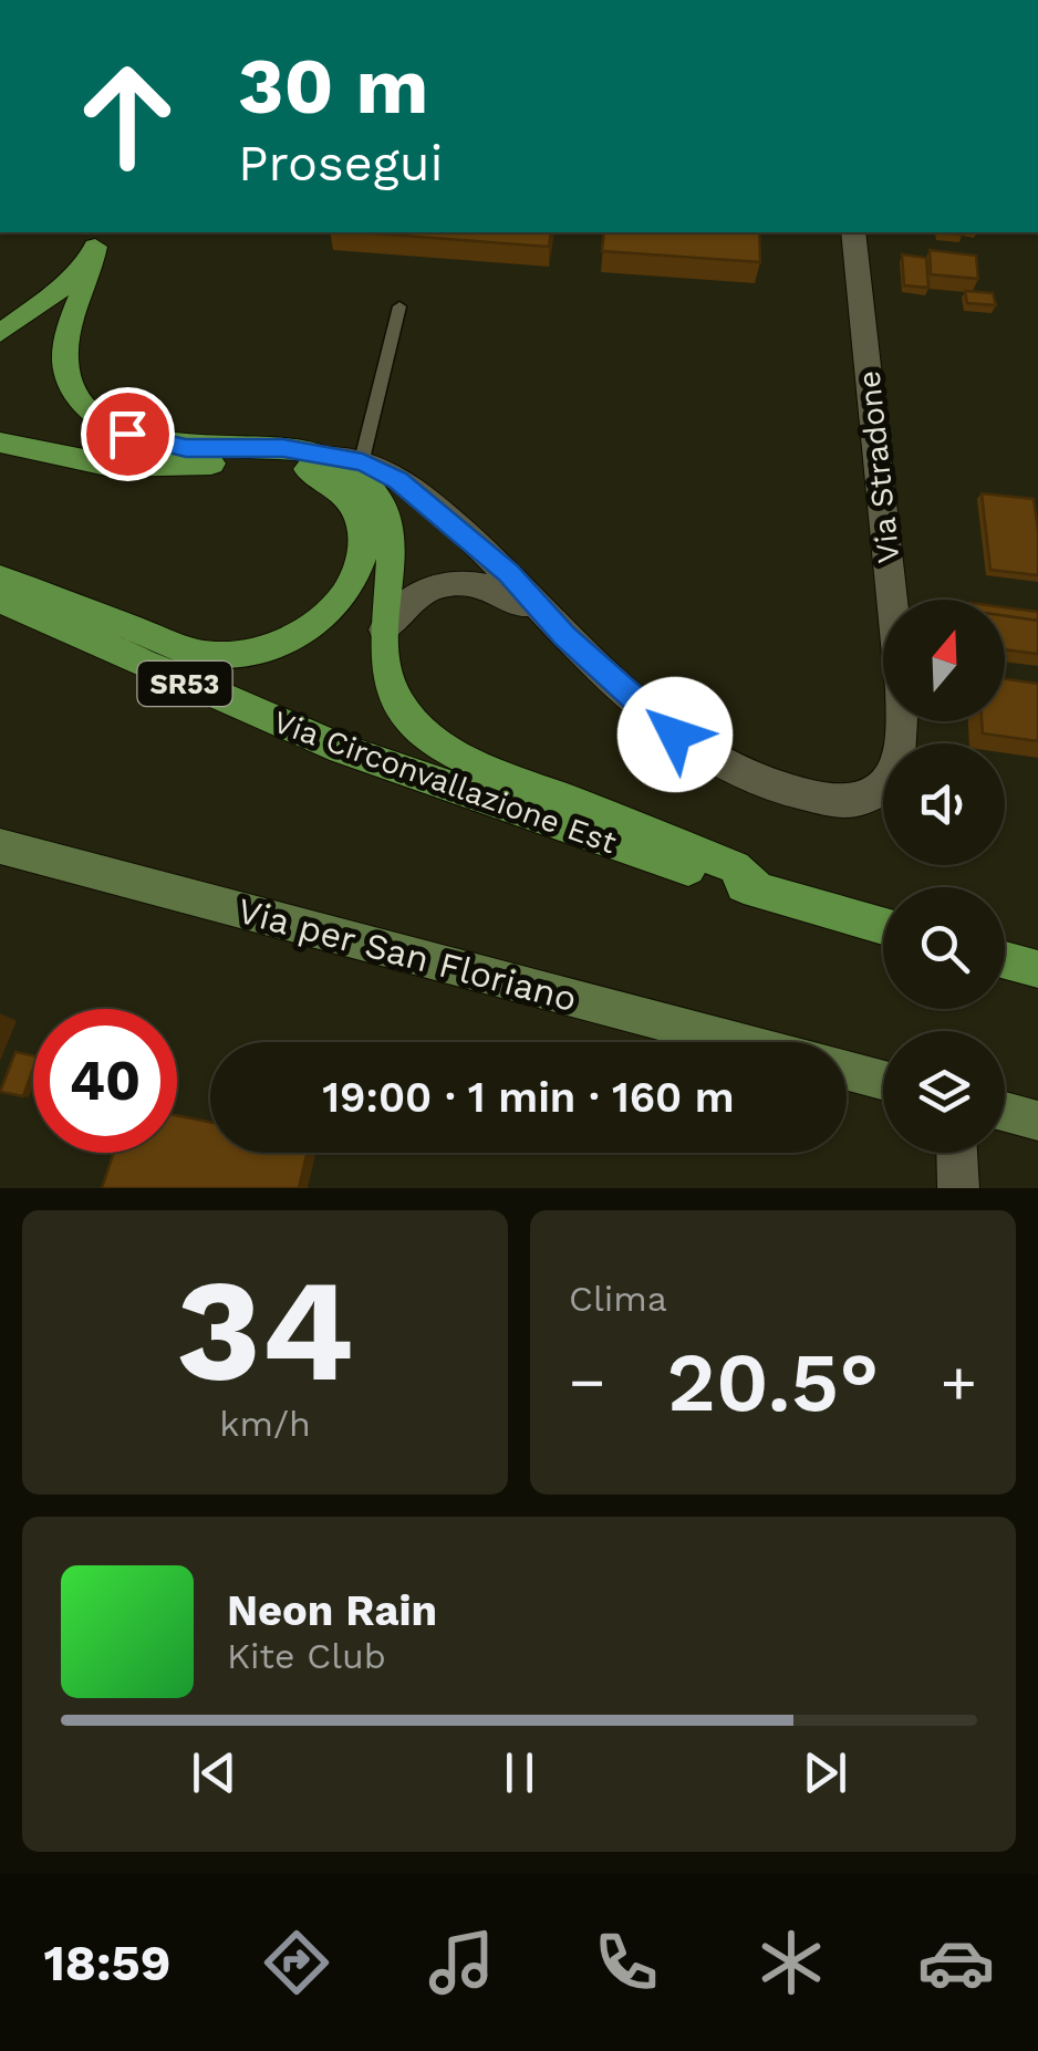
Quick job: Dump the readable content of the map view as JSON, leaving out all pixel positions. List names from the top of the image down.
{
  "streets": {
    "main road": ["SR53", "Via Circonvallazione Est", "Via per San Floriano"],
    "street": ["Via Stradone"]
  },
  "north": "top",
  "page": {
    "turn": ["30 m", "Prosegui"],
    "limit": "40",
    "trip": "19:00 · 1 min · 160 m",
    "tile": [
      ["34", "km/h"],
      "Clima"
    ],
    "heat": ["−", "20.5°", "+"],
    "song": ["Neon Rain", "Kite Club"],
    "tabs": "18:59"
  }
}
